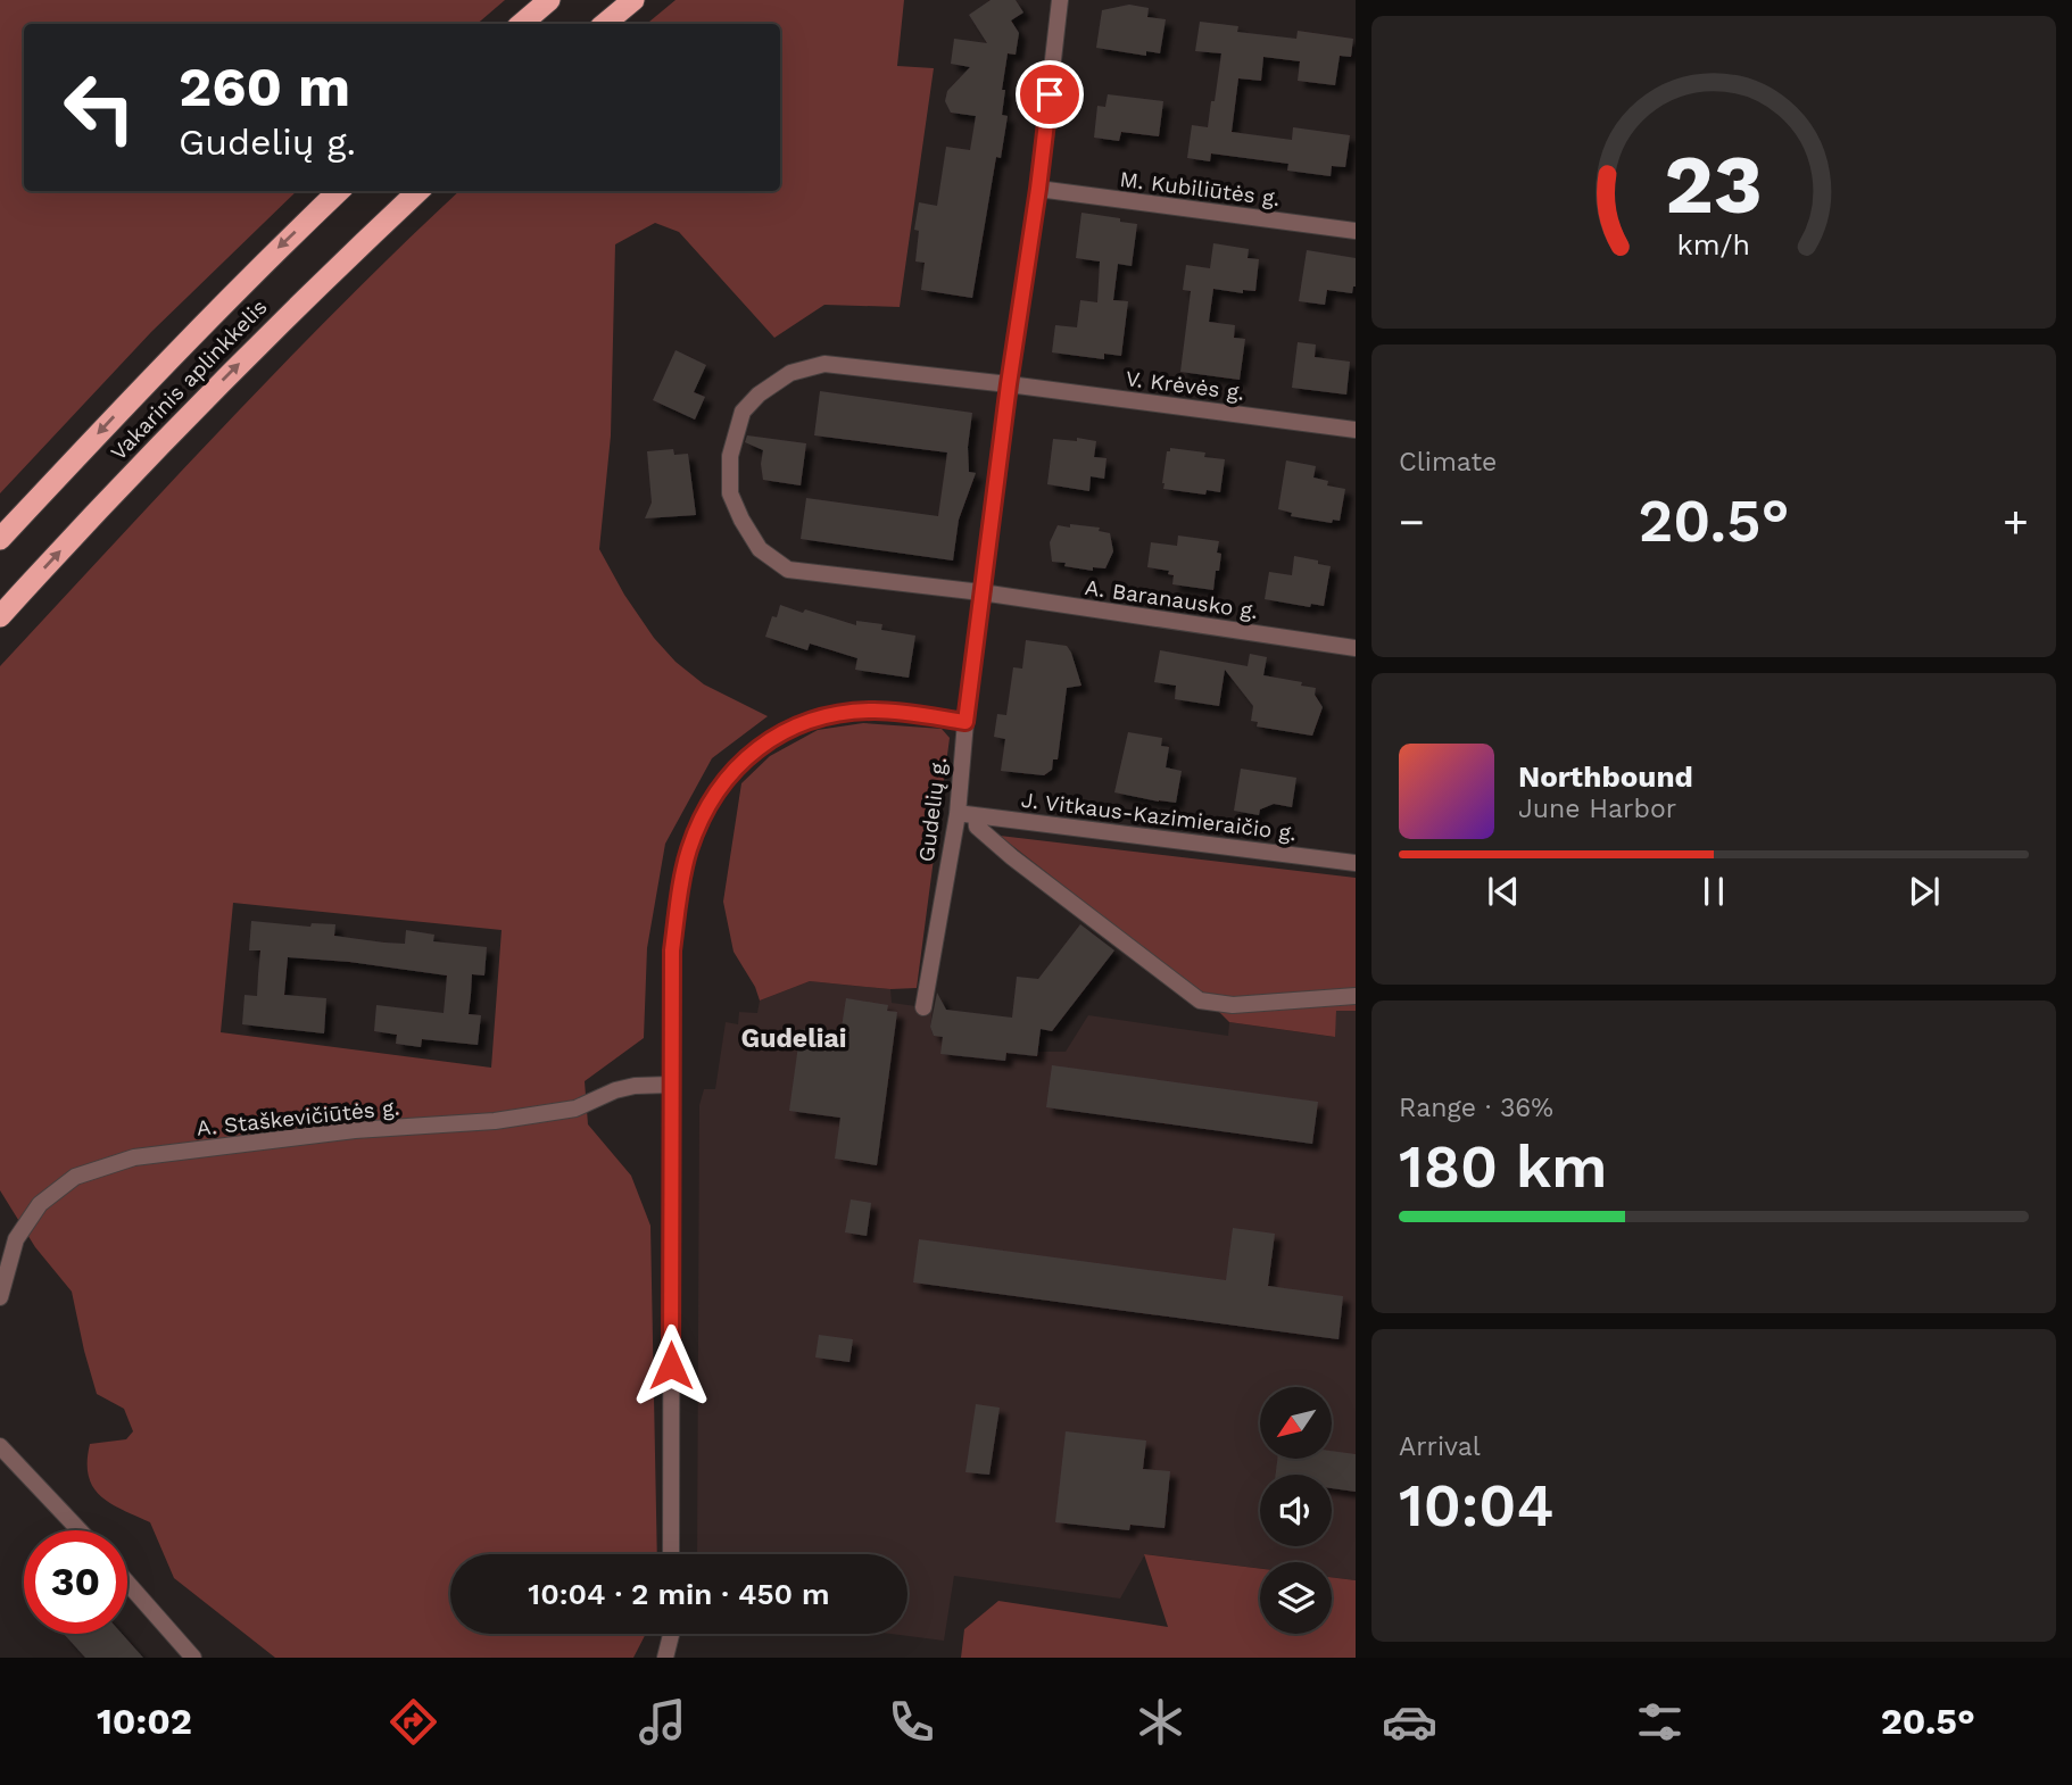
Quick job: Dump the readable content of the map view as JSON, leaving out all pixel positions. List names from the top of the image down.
{
  "streets": {
    "highway": ["Vakarinis aplinkkelis"],
    "street": [
      "M. Kubiliūtės g.",
      "V. Krėvės g.",
      "A. Baranausko g.",
      "Gudelių g.",
      "J. Vitkaus-Kazimieraičio g.",
      "A. Staškevičiūtės g."
    ]
  },
  "crossings": [
    ["M. Kubiliūtės g.", "Gudelių g."],
    ["V. Krėvės g.", "A. Baranausko g."],
    ["V. Krėvės g.", "Gudelių g."],
    ["A. Baranausko g.", "Gudelių g."],
    ["Gudelių g.", "J. Vitkaus-Kazimieraičio g."]
  ],
  "districts": ["Gudeliai"],
  "north": "bottom left",
  "page": {
    "turn": ["260 m", "Gudelių g."],
    "tile": [
      "Climate",
      ["Range · 36%", "180 km"],
      ["Arrival", "10:04"]
    ],
    "heat": ["−", "20.5°", "+"],
    "song": ["Northbound", "June Harbor"],
    "limit": "30",
    "trip": "10:04 · 2 min · 450 m",
    "tabs": ["10:02", "20.5°"],
    "gauge": ["23", "km/h"]
  }
}
